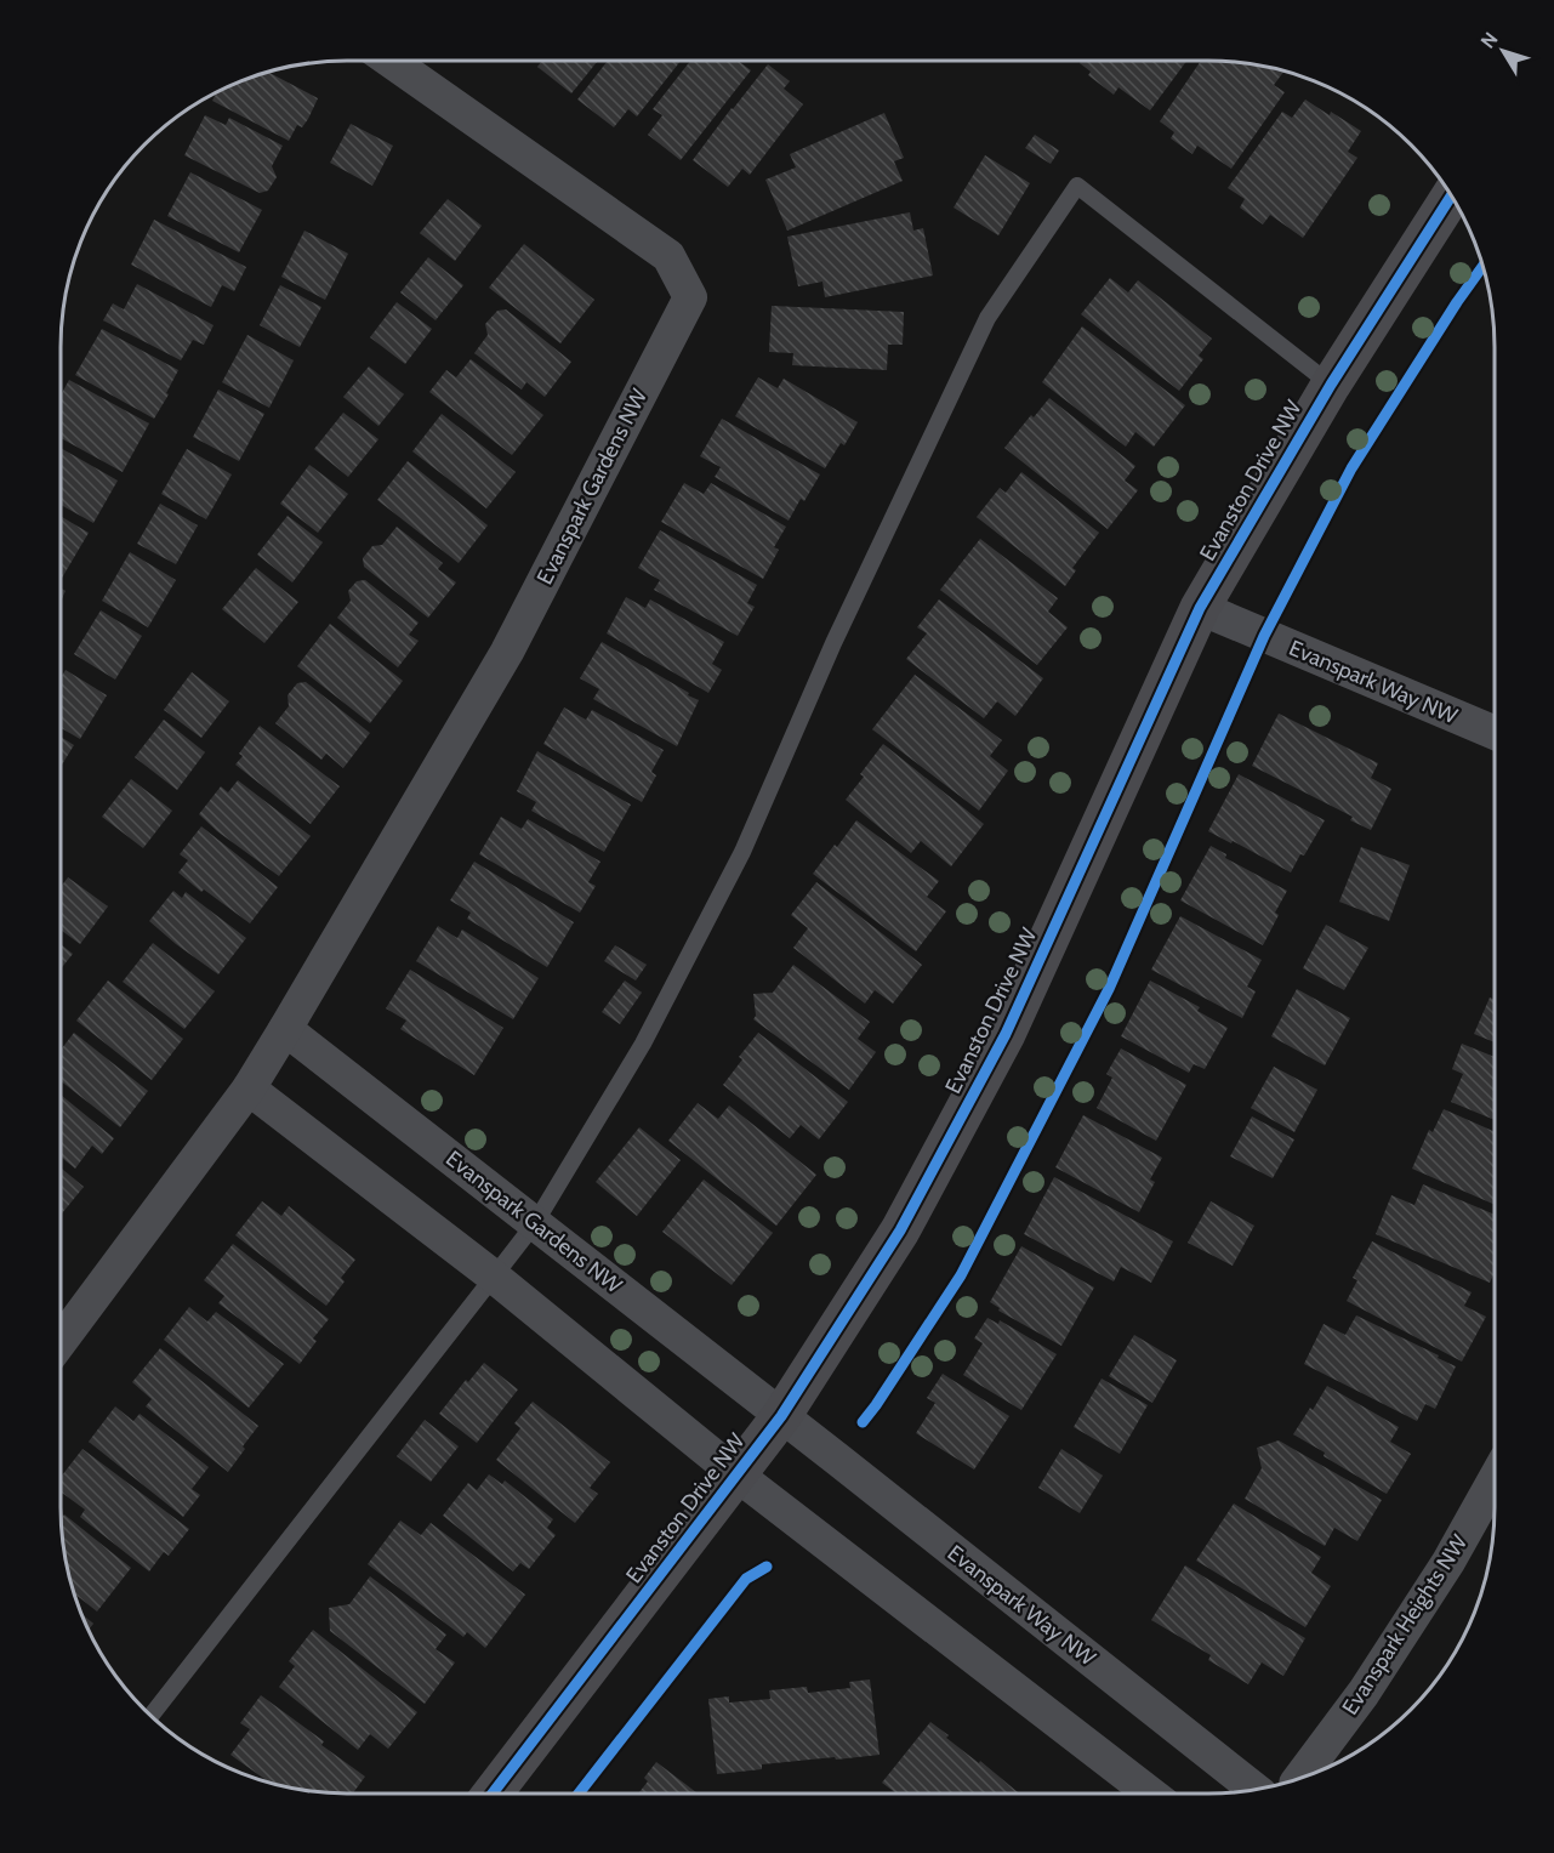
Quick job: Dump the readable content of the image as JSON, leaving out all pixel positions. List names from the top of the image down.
{
  "streets": {
    "street": [
      "Evanston Drive NW",
      "Evanspark Gardens NW",
      "Evanspark Way NW",
      "Evanspark Heights NW"
    ]
  },
  "crossings": [
    ["Evanston Drive NW", "Evanspark Gardens NW"],
    ["Evanston Drive NW", "Evanspark Way NW"],
    ["Evanspark Gardens NW", "Evanspark Way NW"]
  ],
  "north": "top left"
}
